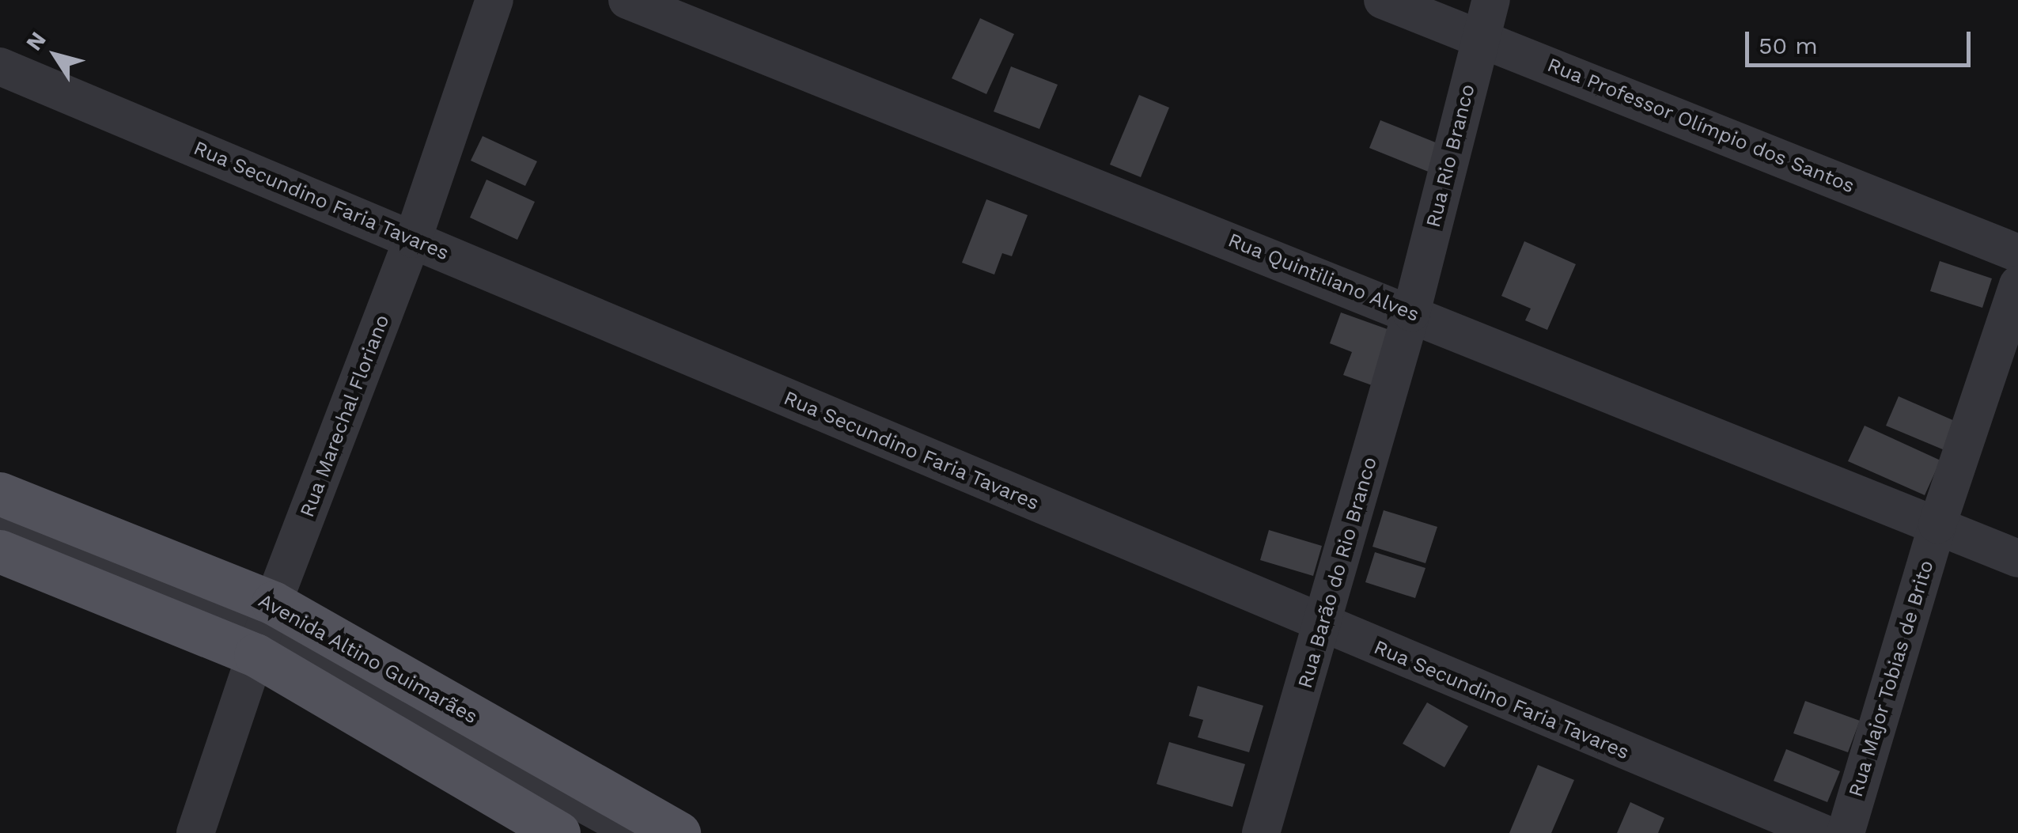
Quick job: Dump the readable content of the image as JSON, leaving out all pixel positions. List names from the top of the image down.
{
  "streets": {
    "main road": ["Avenida Altino Guimarães"],
    "street": [
      "Rua Professor Olímpio dos Santos",
      "Rua Rio Branco",
      "Rua Secundino Faria Tavares",
      "Rua Quintiliano Alves",
      "Rua Marechal Floriano",
      "Rua Barão do Rio Branco",
      "Rua Major Tobias de Brito"
    ]
  },
  "crossings": [
    ["Rua Professor Olímpio dos Santos", "Rua Rio Branco"],
    ["Rua Rio Branco", "Rua Quintiliano Alves"],
    ["Rua Rio Branco", "Rua Barão do Rio Branco"],
    ["Rua Secundino Faria Tavares", "Rua Marechal Floriano"],
    ["Rua Secundino Faria Tavares", "Rua Barão do Rio Branco"],
    ["Rua Quintiliano Alves", "Rua Barão do Rio Branco"],
    ["Rua Quintiliano Alves", "Rua Major Tobias de Brito"],
    ["Rua Marechal Floriano", "Avenida Altino Guimarães"]
  ],
  "scale_bar": "50 m",
  "north": "top left"
}
